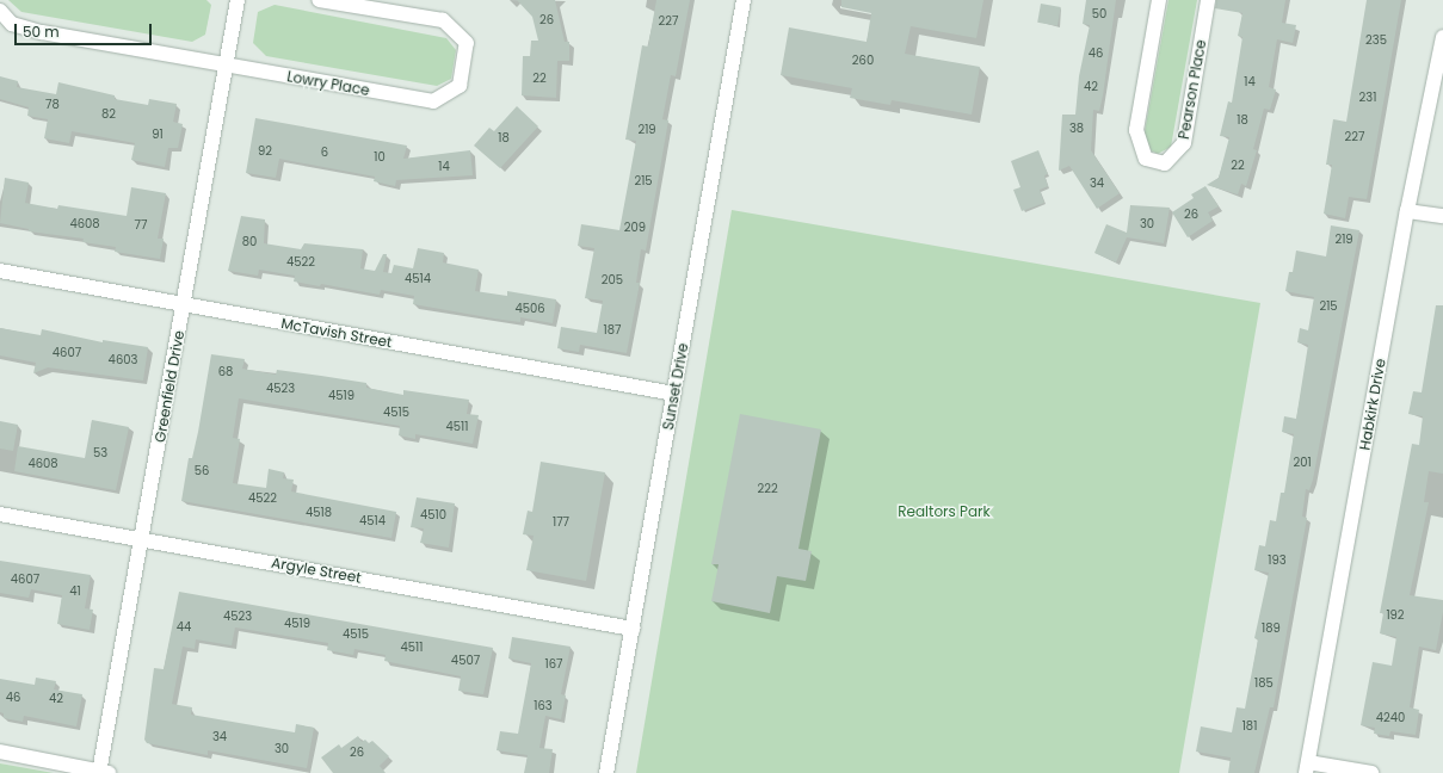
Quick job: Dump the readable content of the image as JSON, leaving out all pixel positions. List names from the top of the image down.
{
  "streets": {
    "street": [
      "Lowry Place",
      "Pearson Place",
      "McTavish Street",
      "Greenfield Drive",
      "Sunset Drive",
      "Habkirk Drive",
      "Argyle Street"
    ]
  },
  "crossings": [
    ["Lowry Place", "Greenfield Drive"],
    ["McTavish Street", "Greenfield Drive"],
    ["McTavish Street", "Sunset Drive"],
    ["Greenfield Drive", "Argyle Street"],
    ["Sunset Drive", "Argyle Street"]
  ],
  "parks": ["Realtors Park"],
  "house_numbers": [
    "50",
    "26",
    "227",
    "235",
    "46",
    "260",
    "22",
    "14",
    "42",
    "231",
    "78",
    "82",
    "18",
    "38",
    "219",
    "91",
    "227",
    "18",
    "92",
    "6",
    "10",
    "22",
    "14",
    "215",
    "34",
    "26",
    "4608",
    "30",
    "77",
    "209",
    "219",
    "80",
    "4522",
    "4514",
    "205",
    "215",
    "4506",
    "187",
    "4607",
    "4603",
    "68",
    "4523",
    "4519",
    "4515",
    "4511",
    "53",
    "201",
    "4608",
    "56",
    "222",
    "4522",
    "4518",
    "4510",
    "4514",
    "177",
    "193",
    "4607",
    "41",
    "192",
    "4523",
    "4519",
    "44",
    "189",
    "4515",
    "4511",
    "4507",
    "167",
    "185",
    "46",
    "42",
    "163",
    "4240",
    "181",
    "34",
    "30",
    "26"
  ],
  "scale_bar": "50 m"
}
